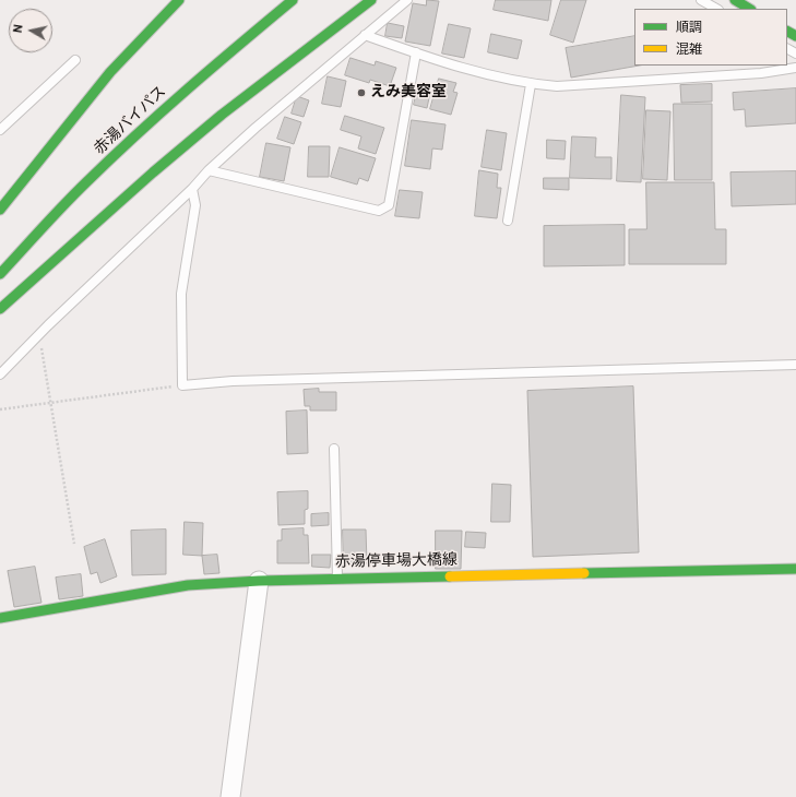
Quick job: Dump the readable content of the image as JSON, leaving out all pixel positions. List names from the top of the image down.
{
  "streets": {
    "main road": ["赤湯バイパス", "赤湯停車場大橋線"]
  },
  "places": ["えみ美容室"],
  "legend": ["順調", "混雑"],
  "north": "left"
}
